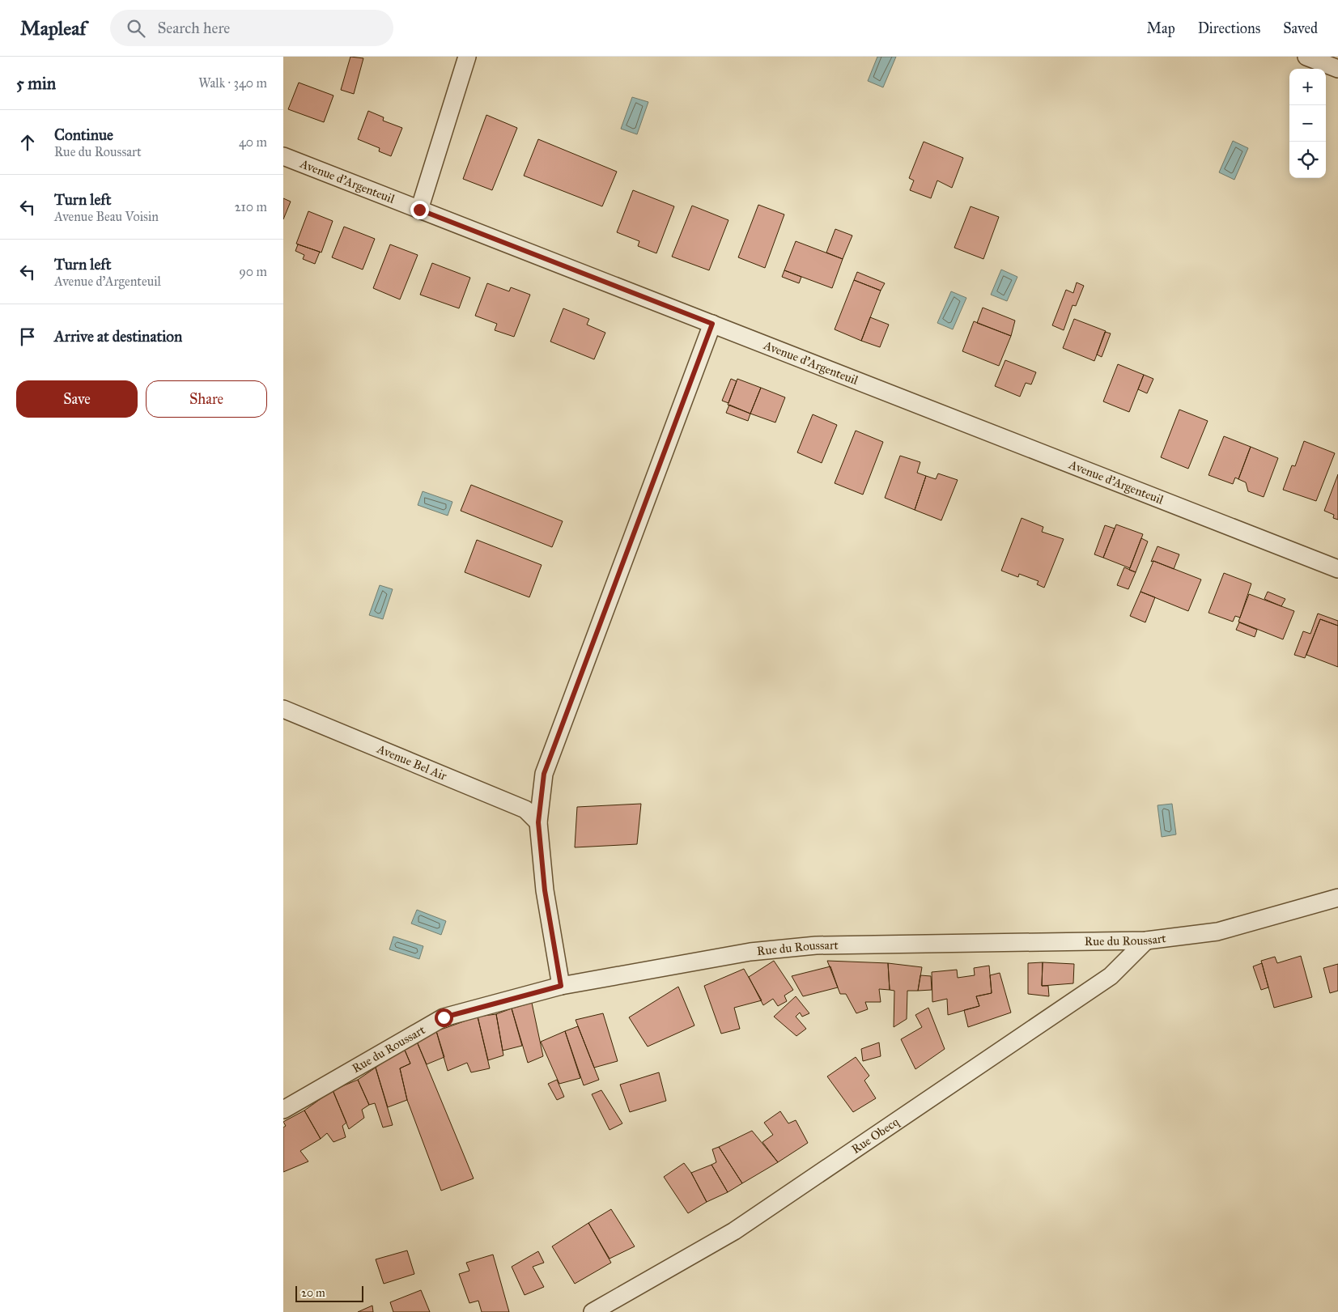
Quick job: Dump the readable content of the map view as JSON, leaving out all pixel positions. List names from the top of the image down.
{
  "streets": {
    "street": [
      "Avenue d'Argenteuil",
      "Avenue Bel Air",
      "Rue du Roussart",
      "Rue Obecq"
    ]
  },
  "crossings": [
    ["Rue du Roussart", "Rue Obecq"]
  ],
  "scale_bar": "20 m",
  "page": {
    "header": "Mapleaf",
    "search": "Search here",
    "nav": ["Map", "Directions", "Saved"],
    "heading": ["5 min", "Walk · 340 m"],
    "map_buttons": ["+", "−"],
    "list": [
      ["Continue", "Rue du Roussart", "40 m"],
      ["Turn left", "Avenue Beau Voisin", "210 m"],
      ["Turn left", "Avenue d'Argenteuil", "90 m"],
      "Arrive at destination"
    ],
    "buttons": ["Save", "Share"],
    "scale": "20 m"
  }
}
